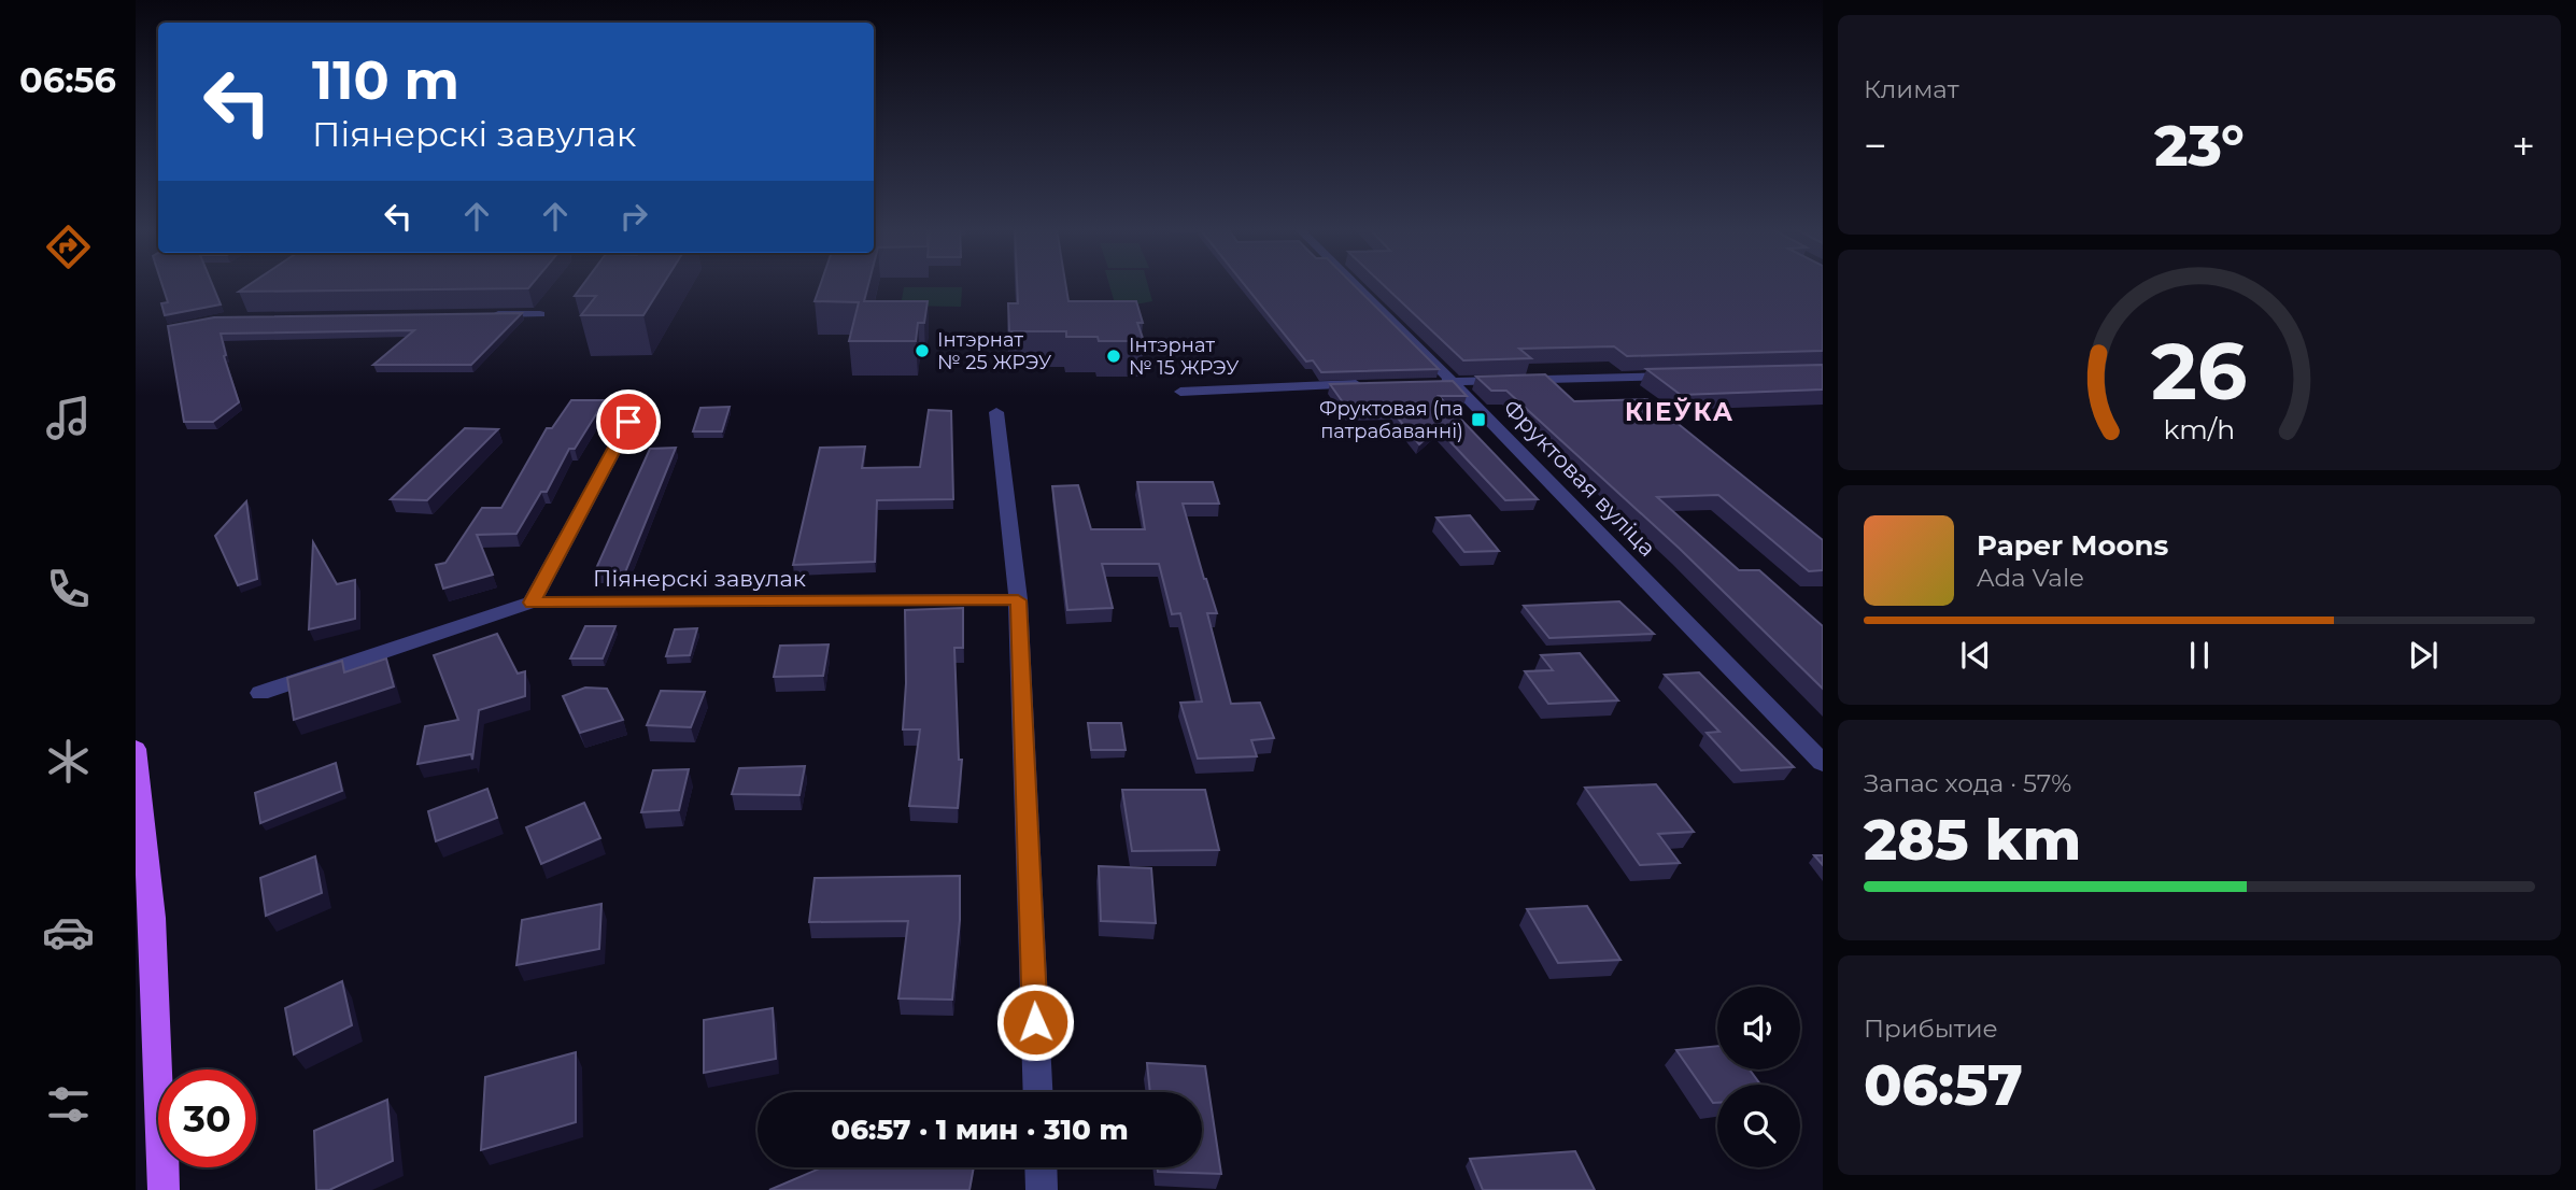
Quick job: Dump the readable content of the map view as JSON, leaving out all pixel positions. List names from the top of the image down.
{
  "streets": {
    "street": ["Фруктовая вуліца", "Піянерскі завулак"]
  },
  "districts": ["КІЕЎКА"],
  "places": {
    "other": ["Інтэрнат № 25 ЖРЭУ", "Інтэрнат № 15 ЖРЭУ"],
    "transit": ["Фруктовая (па патрабаванні)"]
  },
  "page": {
    "tabs": "06:56",
    "tile": [
      "Климат",
      ["Запас хода · 57%", "285 km"],
      ["Прибытие", "06:57"]
    ],
    "turn": ["110 m", "Піянерскі завулак"],
    "heat": ["−", "23°", "+"],
    "song": ["Paper Moons", "Ada Vale"],
    "limit": "30",
    "trip": "06:57 · 1 мин · 310 m",
    "gauge": ["26", "km/h"]
  }
}
